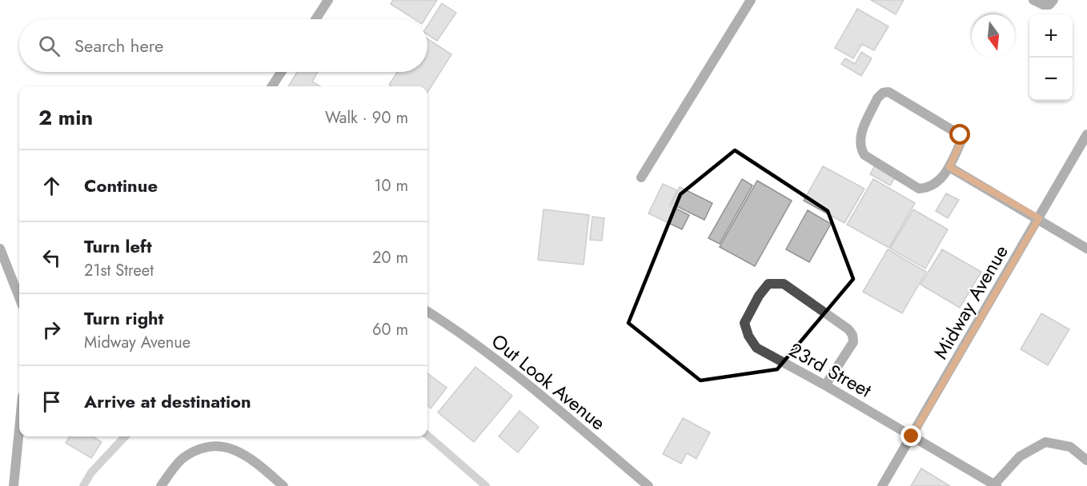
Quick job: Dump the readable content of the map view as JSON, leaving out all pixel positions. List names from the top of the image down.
{
  "streets": {
    "street": ["Midway Avenue", "23rd Street", "Out Look Avenue"]
  },
  "crossings": [
    ["Midway Avenue", "23rd Street"]
  ],
  "north": "bottom",
  "page": {
    "map_buttons": ["+", "−"],
    "search": "Search here",
    "heading": ["2 min", "Walk · 90 m"],
    "list": [
      ["Continue", "10 m"],
      ["Turn left", "21st Street", "20 m"],
      ["Turn right", "Midway Avenue", "60 m"],
      "Arrive at destination"
    ]
  }
}
